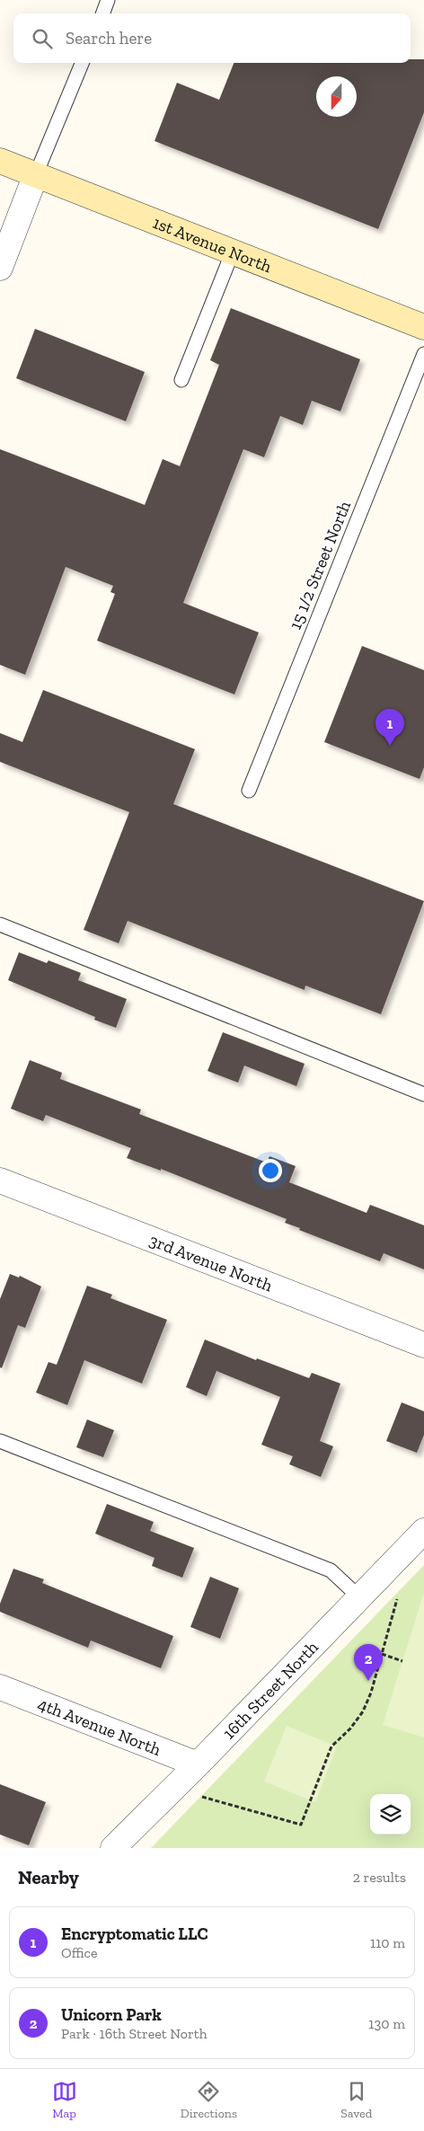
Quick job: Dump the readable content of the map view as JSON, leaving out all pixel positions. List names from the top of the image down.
{
  "streets": {
    "street": [
      "1st Avenue North",
      "3rd Avenue North",
      "16th Street North",
      "4th Avenue North"
    ],
    "lane": ["15 1/2 Street North"]
  },
  "crossings": [
    ["16th Street North", "4th Avenue North"]
  ],
  "north": "bottom",
  "page": {
    "search": "Search here",
    "pins": ["1", "2"],
    "heading": ["Nearby", "2 results"],
    "list": [
      {
        "mark": "1",
        "name": "Encryptomatic LLC",
        "note": "Office",
        "value": "110 m"
      },
      {
        "mark": "2",
        "name": "Unicorn Park",
        "note": "Park · 16th Street North",
        "value": "130 m"
      }
    ],
    "nav": ["Map", "Directions", "Saved"]
  }
}
